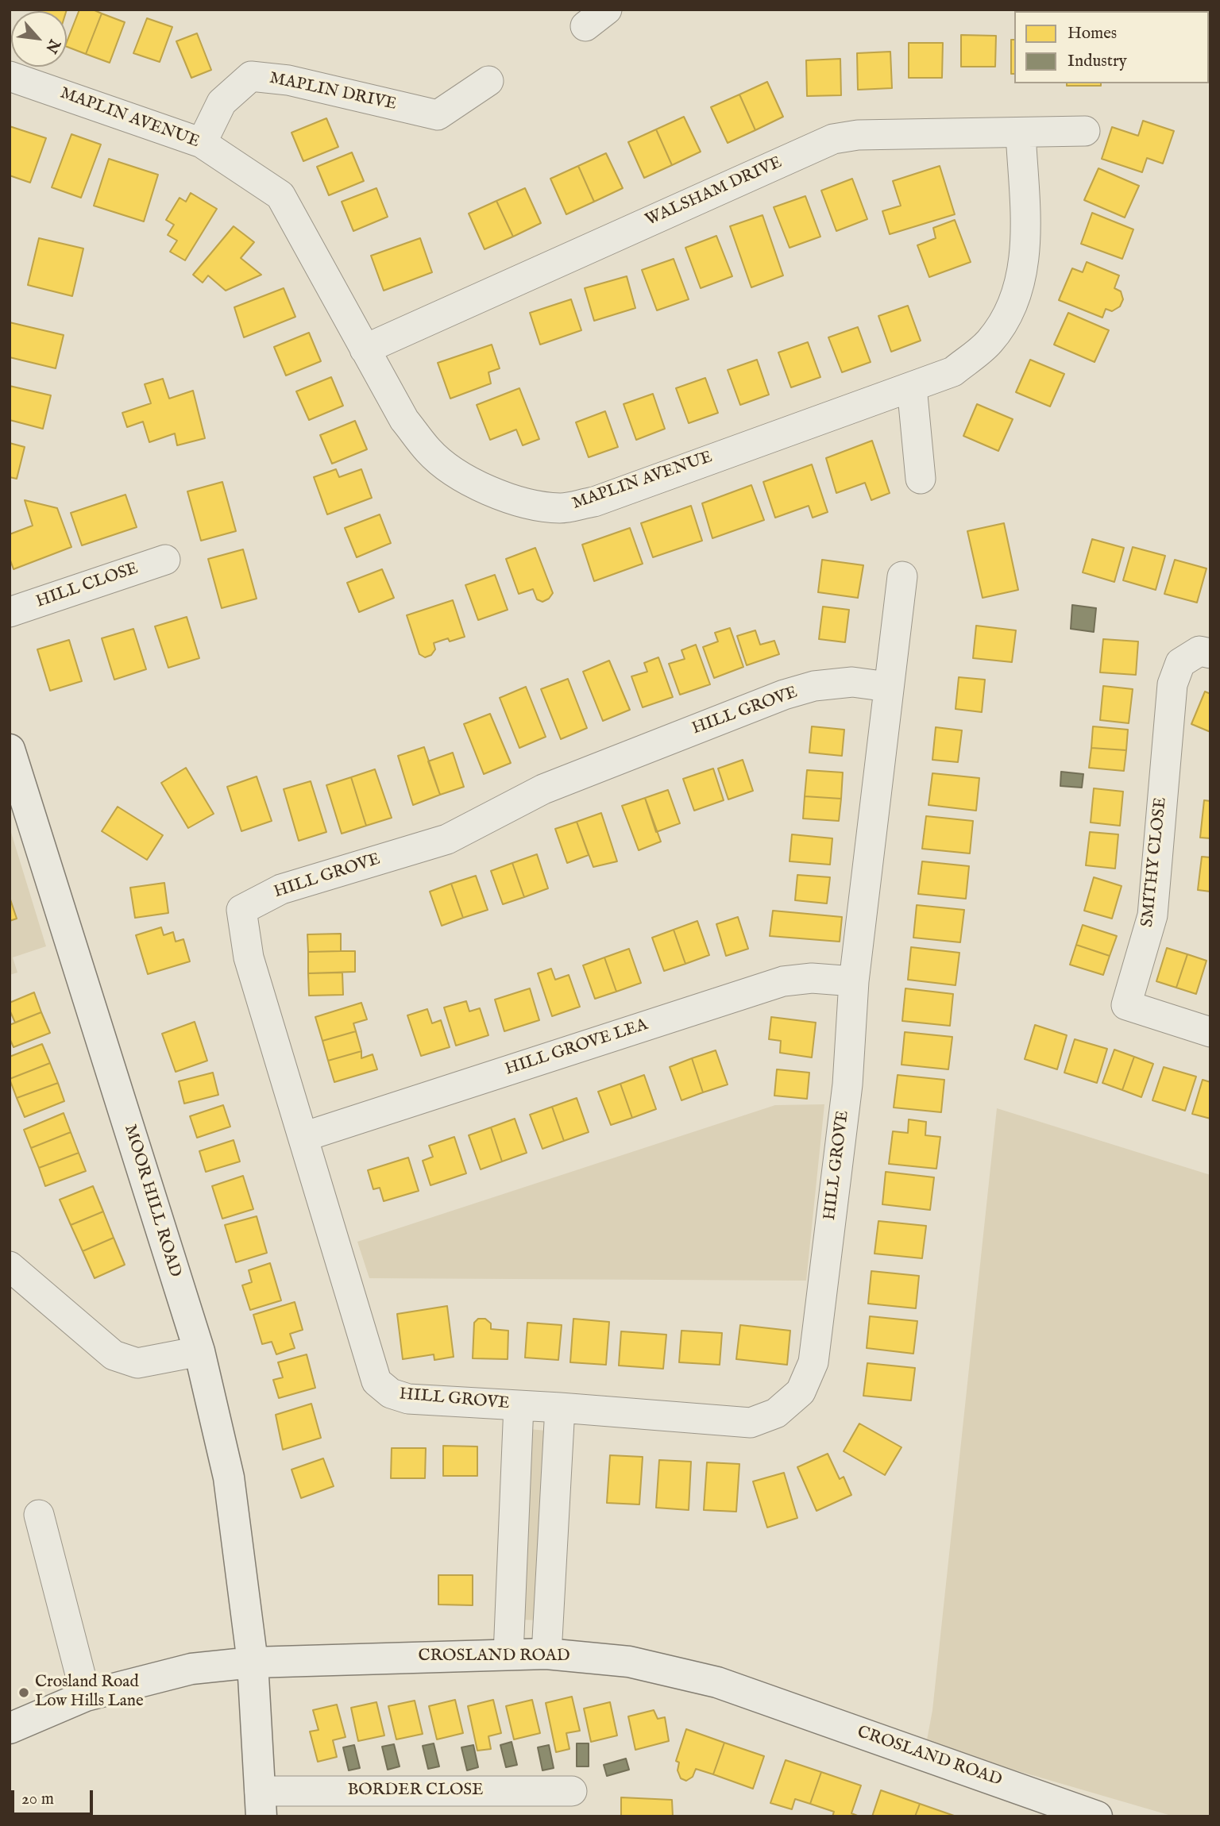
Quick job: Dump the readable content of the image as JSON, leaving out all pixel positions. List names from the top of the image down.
{
  "streets": {
    "street": [
      "MAPLIN DRIVE",
      "MAPLIN AVENUE",
      "WALSHAM DRIVE",
      "HILL CLOSE",
      "HILL GROVE",
      "SMITHY CLOSE",
      "HILL GROVE LEA",
      "MOOR HILL ROAD",
      "CROSLAND ROAD",
      "BORDER CLOSE"
    ]
  },
  "crossings": [
    ["MAPLIN DRIVE", "MAPLIN AVENUE"],
    ["MAPLIN AVENUE", "WALSHAM DRIVE"],
    ["HILL GROVE", "HILL GROVE LEA"],
    ["HILL GROVE", "CROSLAND ROAD"],
    ["MOOR HILL ROAD", "CROSLAND ROAD"],
    ["MOOR HILL ROAD", "BORDER CLOSE"]
  ],
  "places": ["Crosland Road Low Hills Lane"],
  "legend": ["Homes", "Industry"],
  "scale_bar": "20 m",
  "north": "bottom right"
}
